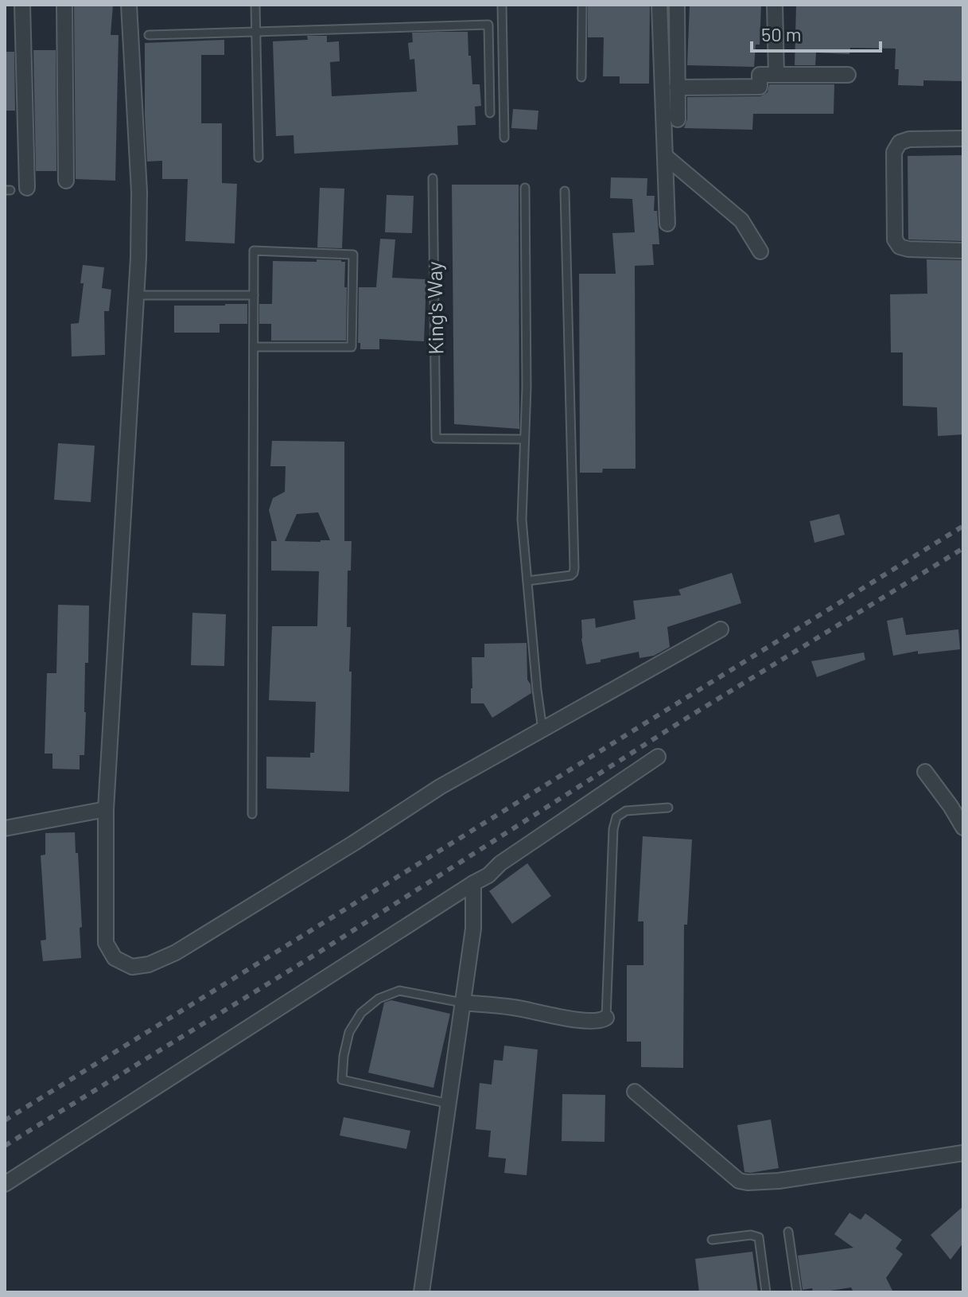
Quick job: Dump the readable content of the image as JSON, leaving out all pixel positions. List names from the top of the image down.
{
  "streets": {
    "lane": ["King's Way"]
  },
  "scale_bar": "50 m"
}
